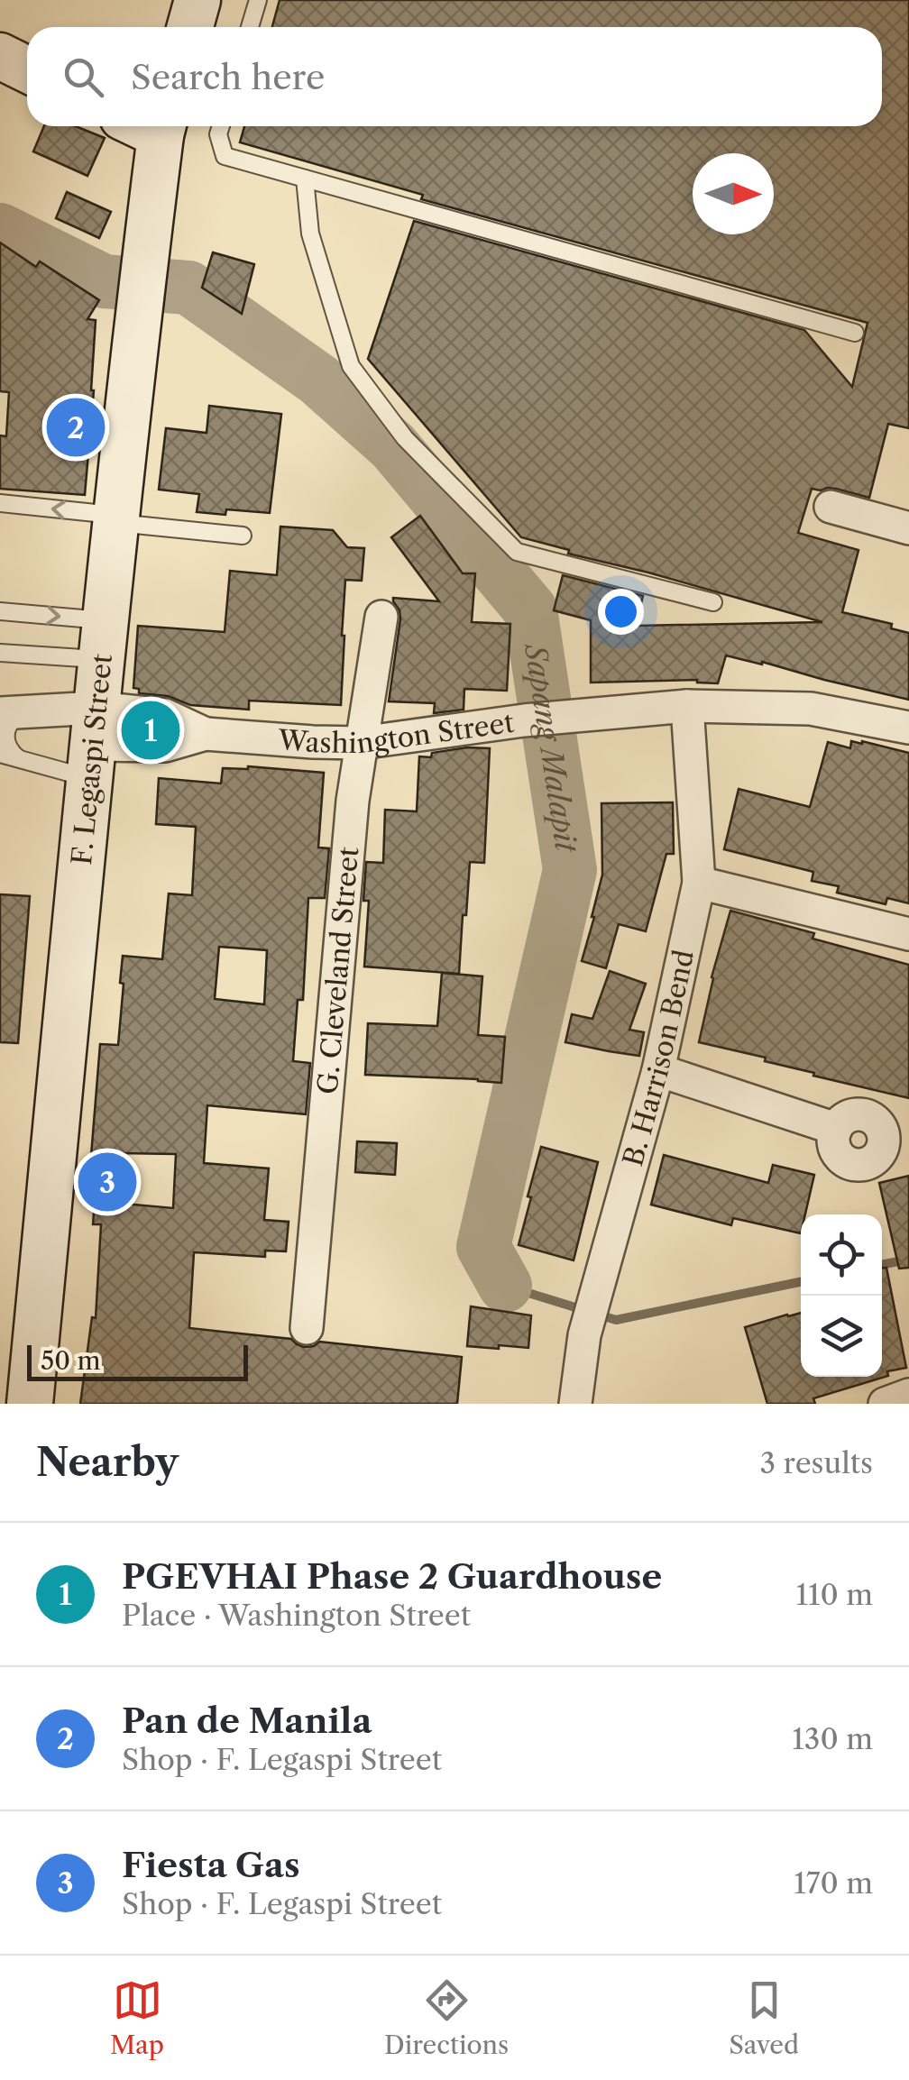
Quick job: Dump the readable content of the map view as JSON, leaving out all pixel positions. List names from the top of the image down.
{
  "streets": {
    "main road": ["F. Legaspi Street"],
    "street": ["Washington Street", "G. Cleveland Street", "B. Harrison Bend"]
  },
  "crossings": [
    ["Washington Street", "F. Legaspi Street"],
    ["Washington Street", "G. Cleveland Street"],
    ["Washington Street", "B. Harrison Bend"]
  ],
  "water": ["Sapang Malapit"],
  "scale_bar": "50 m",
  "north": "right",
  "page": {
    "search": "Search here",
    "pins": ["2", "1", "3"],
    "scale": "50 m",
    "heading": ["Nearby", "3 results"],
    "list": [
      {
        "mark": "1",
        "name": "PGEVHAI Phase 2 Guardhouse",
        "note": "Place · Washington Street",
        "value": "110 m"
      },
      {
        "mark": "2",
        "name": "Pan de Manila",
        "note": "Shop · F. Legaspi Street",
        "value": "130 m"
      },
      {
        "mark": "3",
        "name": "Fiesta Gas",
        "note": "Shop · F. Legaspi Street",
        "value": "170 m"
      }
    ],
    "nav": ["Map", "Directions", "Saved"]
  }
}
